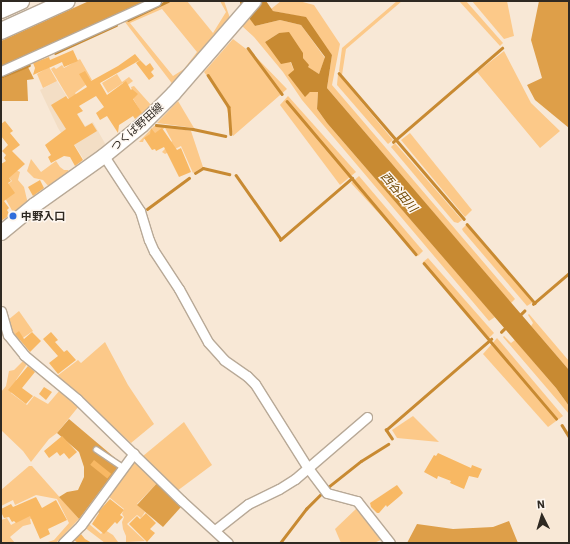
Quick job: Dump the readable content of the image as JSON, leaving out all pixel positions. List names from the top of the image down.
{
  "streets": {
    "main road": ["つくば野田線"]
  },
  "water": ["西谷田川"],
  "places": ["中野入口"],
  "north": "top"
}
